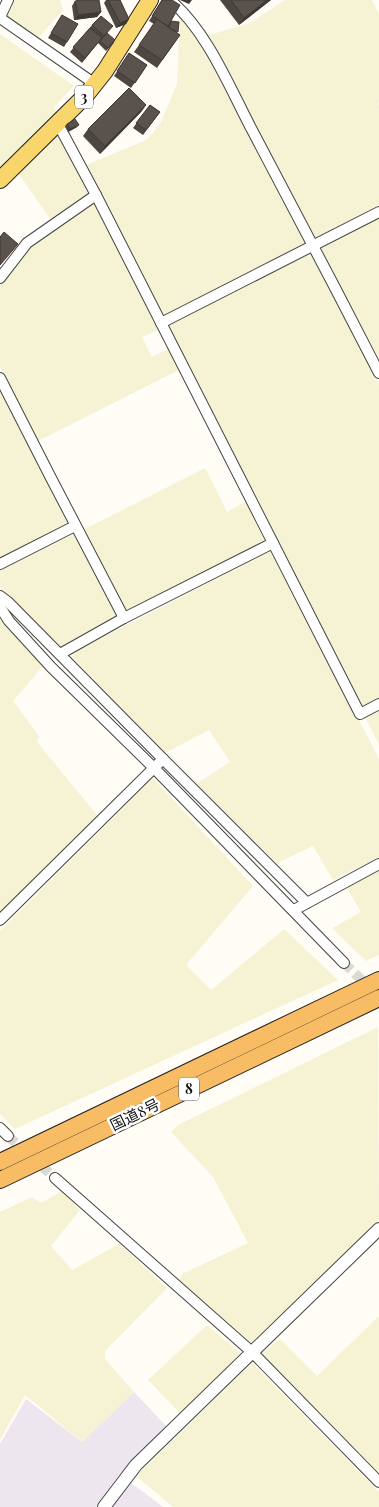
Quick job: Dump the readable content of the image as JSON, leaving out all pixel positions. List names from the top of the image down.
{
  "streets": {
    "highway": ["8", "国道8号"],
    "main road": ["3"]
  }
}
